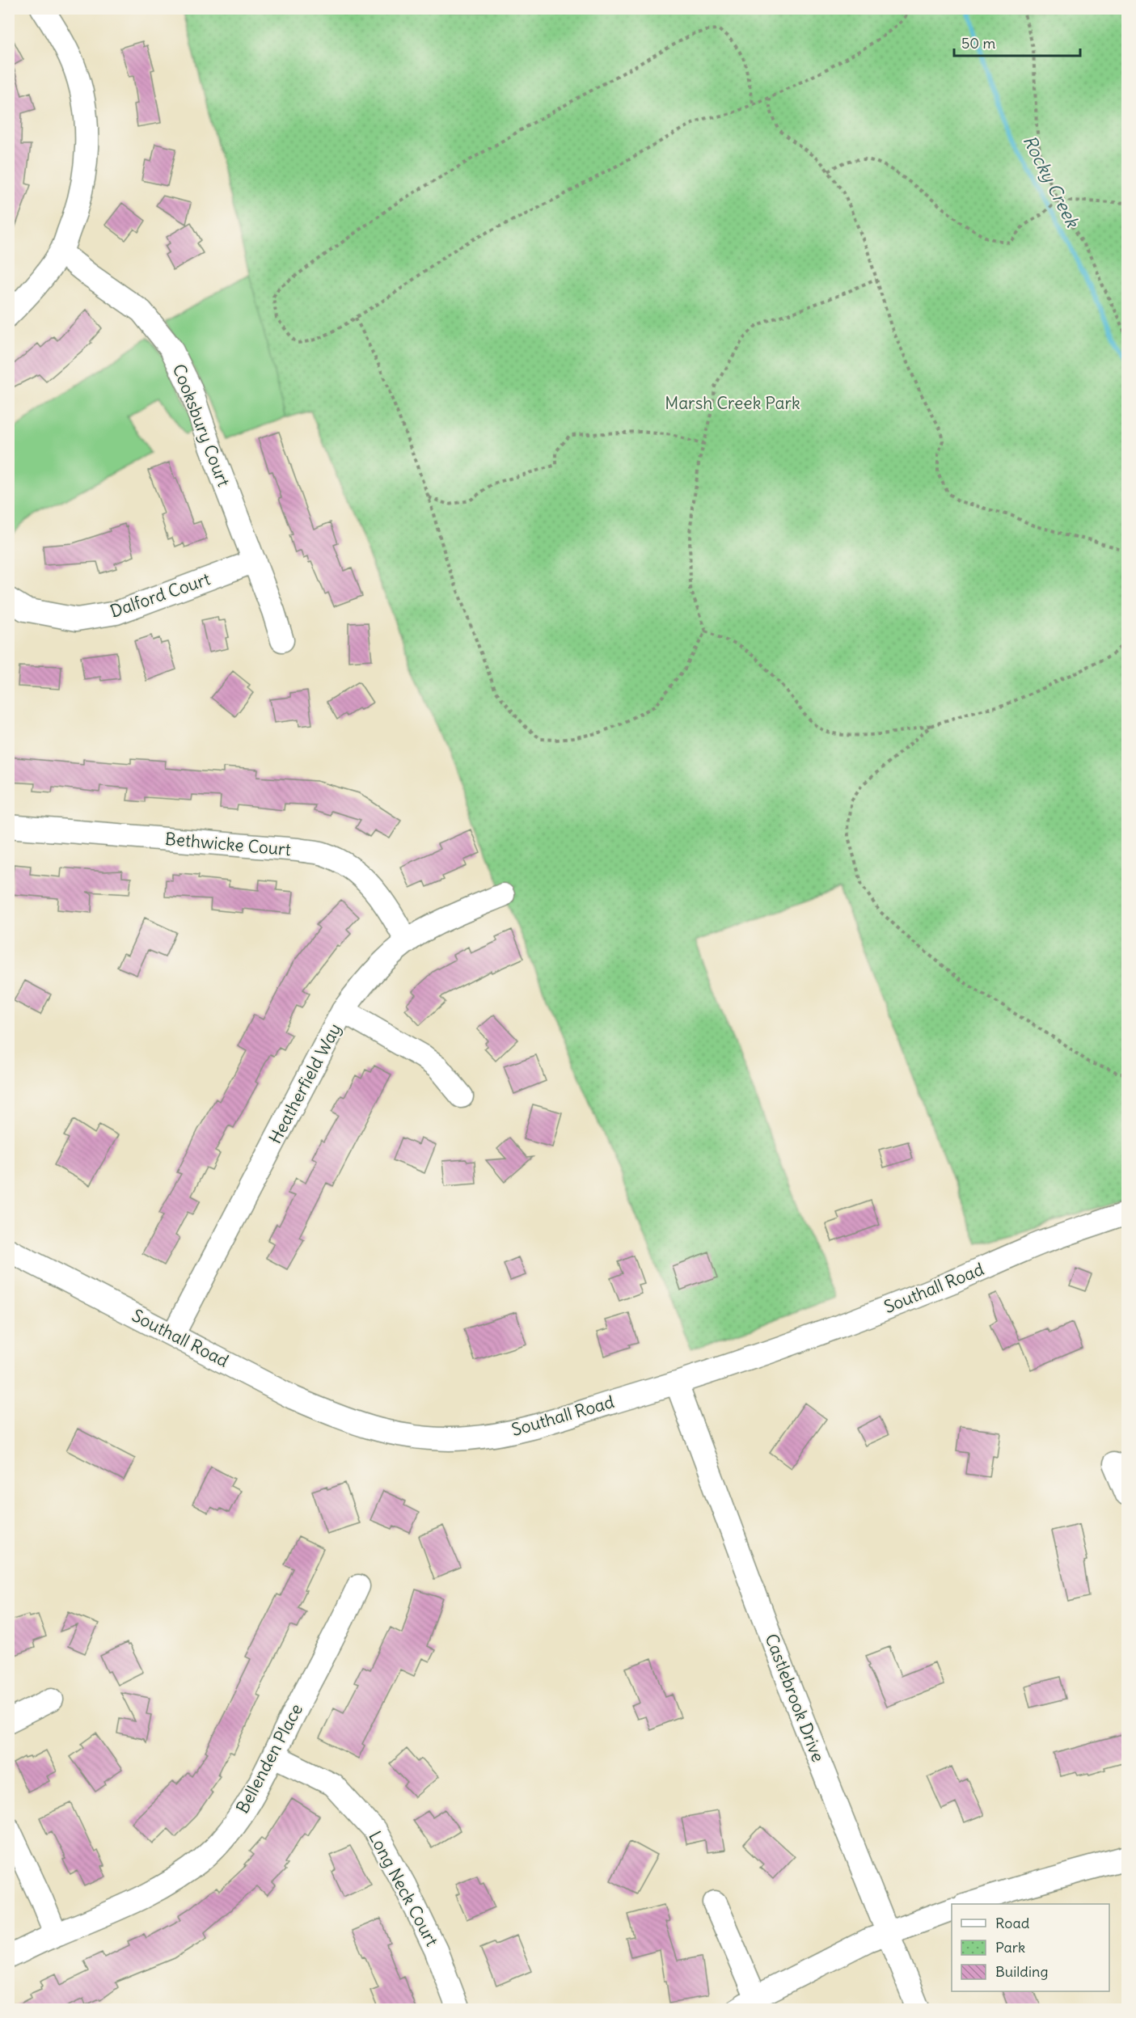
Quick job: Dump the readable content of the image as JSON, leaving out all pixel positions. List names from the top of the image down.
{
  "streets": {
    "street": [
      "Cooksbury Court",
      "Dalford Court",
      "Bethwicke Court",
      "Heatherfield Way",
      "Southall Road",
      "Castlebrook Drive",
      "Bellenden Place",
      "Long Neck Court"
    ]
  },
  "crossings": [
    ["Cooksbury Court", "Dalford Court"],
    ["Bethwicke Court", "Heatherfield Way"],
    ["Heatherfield Way", "Southall Road"],
    ["Southall Road", "Castlebrook Drive"],
    ["Bellenden Place", "Long Neck Court"]
  ],
  "water": ["Rocky Creek"],
  "parks": ["Marsh Creek Park"],
  "legend": ["Road", "Park", "Building"],
  "scale_bar": "50 m"
}
